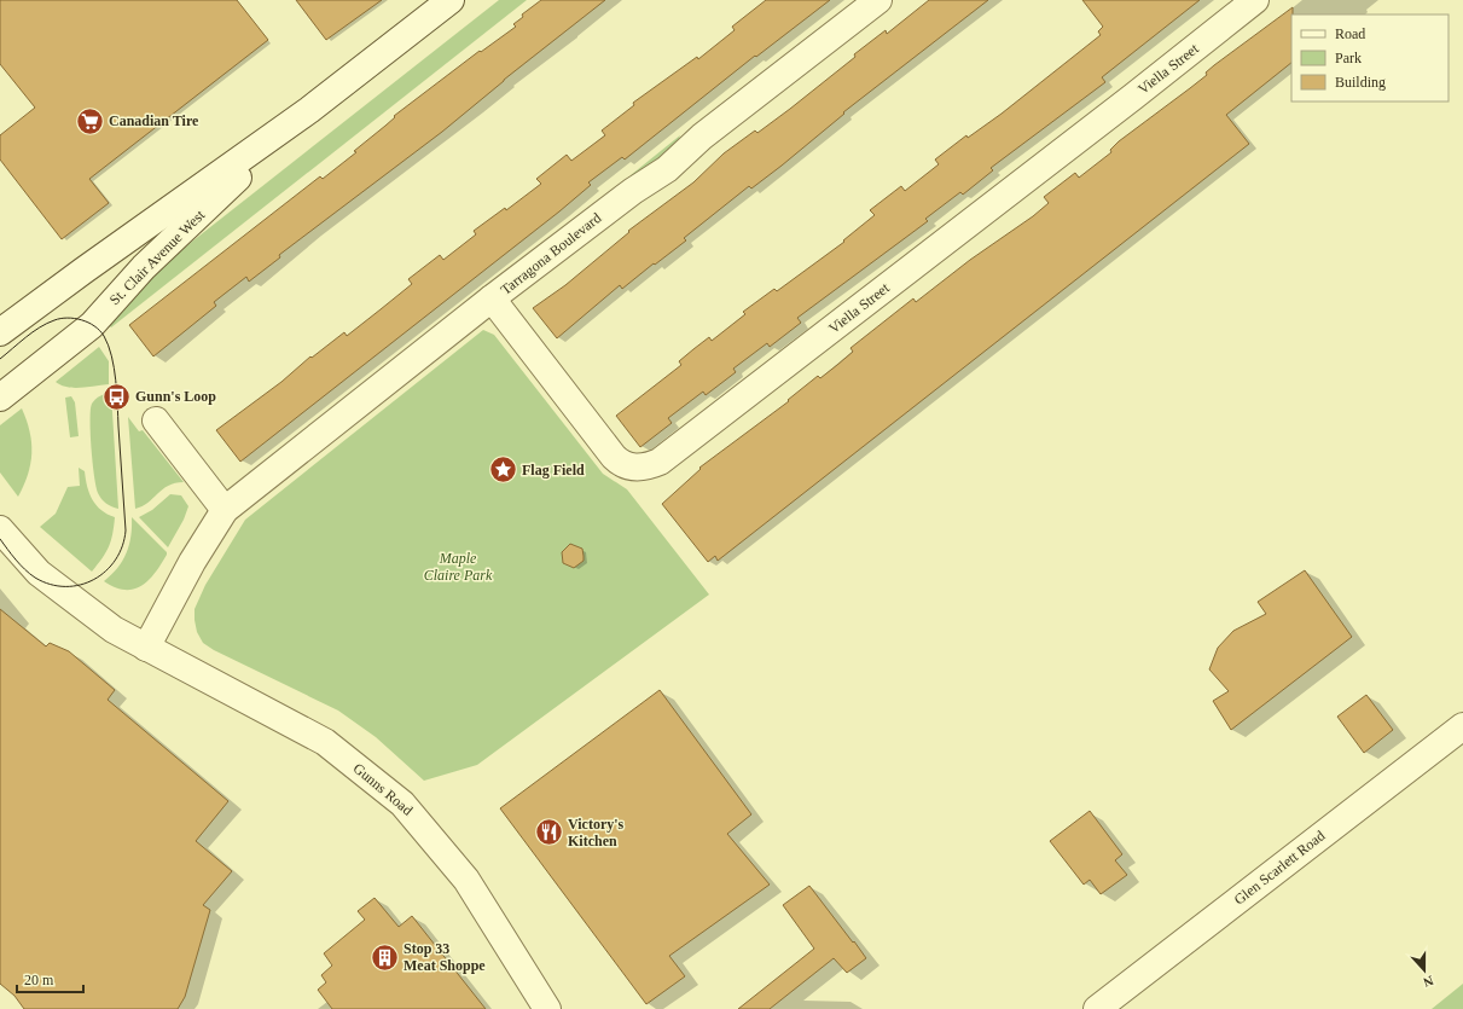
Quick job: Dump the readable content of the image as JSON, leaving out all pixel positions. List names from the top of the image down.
{
  "streets": {
    "street": [
      "Viella Street",
      "Tarragona Boulevard",
      "St. Clair Avenue West",
      "Gunns Road",
      "Glen Scarlett Road"
    ]
  },
  "crossings": [
    ["Viella Street", "Tarragona Boulevard"]
  ],
  "parks": ["Maple Claire Park"],
  "places": {
    "supermarket": ["Canadian Tire"],
    "bus stop": ["Gunn's Loop"],
    "place": ["Flag Field"],
    "restaurant": ["Victory's Kitchen"],
    "building": ["Stop 33 Meat Shoppe"]
  },
  "legend": ["Road", "Park", "Building"],
  "scale_bar": "20 m",
  "north": "bottom"
}
